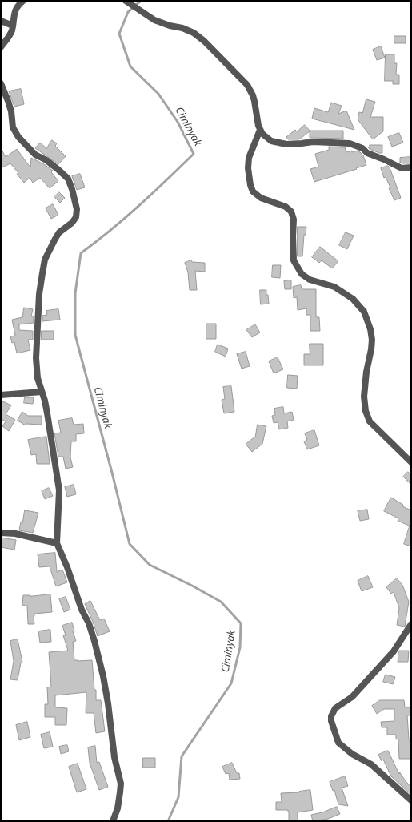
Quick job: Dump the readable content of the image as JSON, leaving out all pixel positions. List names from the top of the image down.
{
  "water": ["Ciminyak"]
}
